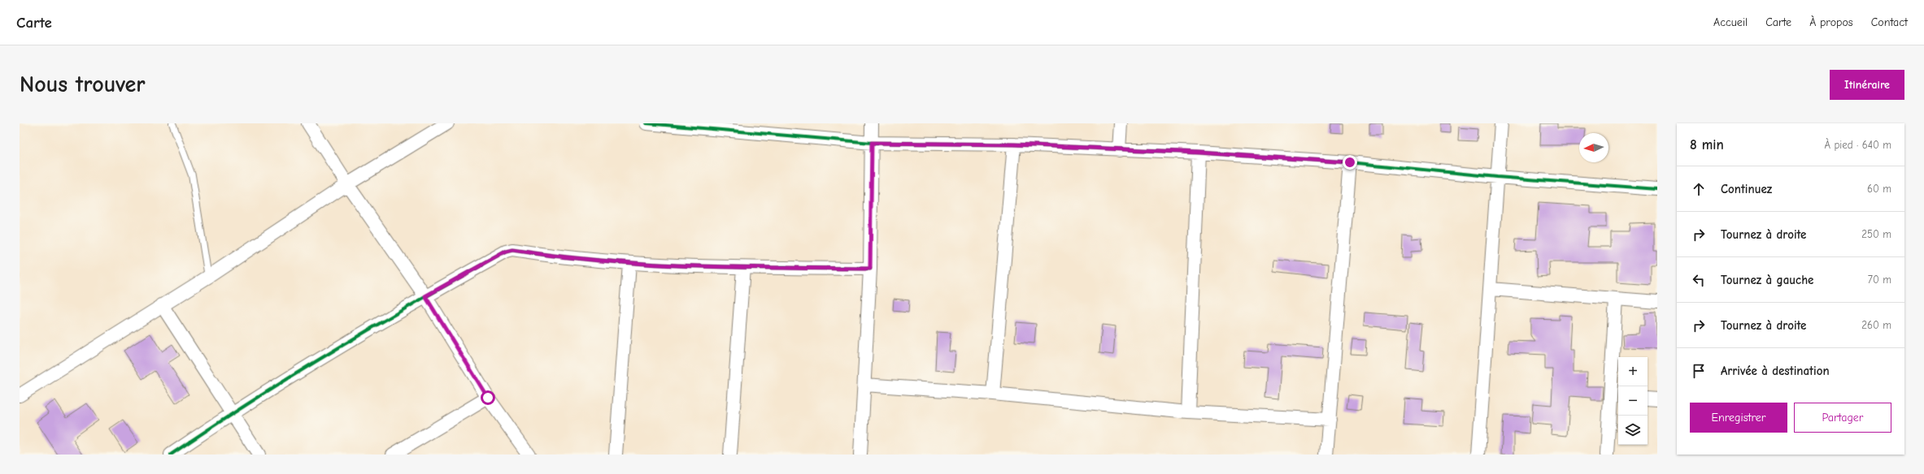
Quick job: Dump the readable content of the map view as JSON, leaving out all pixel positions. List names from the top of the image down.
{
  "north": "left",
  "page": {
    "header": "Carte",
    "nav": [
      "Accueil",
      "Carte",
      "À propos",
      "Contact"
    ],
    "buttons": [
      "Itinéraire",
      ["Enregistrer", "Partager"]
    ],
    "title": "Nous trouver",
    "heading": ["8 min", "À pied · 640 m"],
    "list": [
      ["Continuez", "60 m"],
      ["Tournez à droite", "250 m"],
      ["Tournez à gauche", "70 m"],
      ["Tournez à droite", "260 m"],
      "Arrivée à destination"
    ],
    "map_buttons": ["+", "−"]
  }
}
